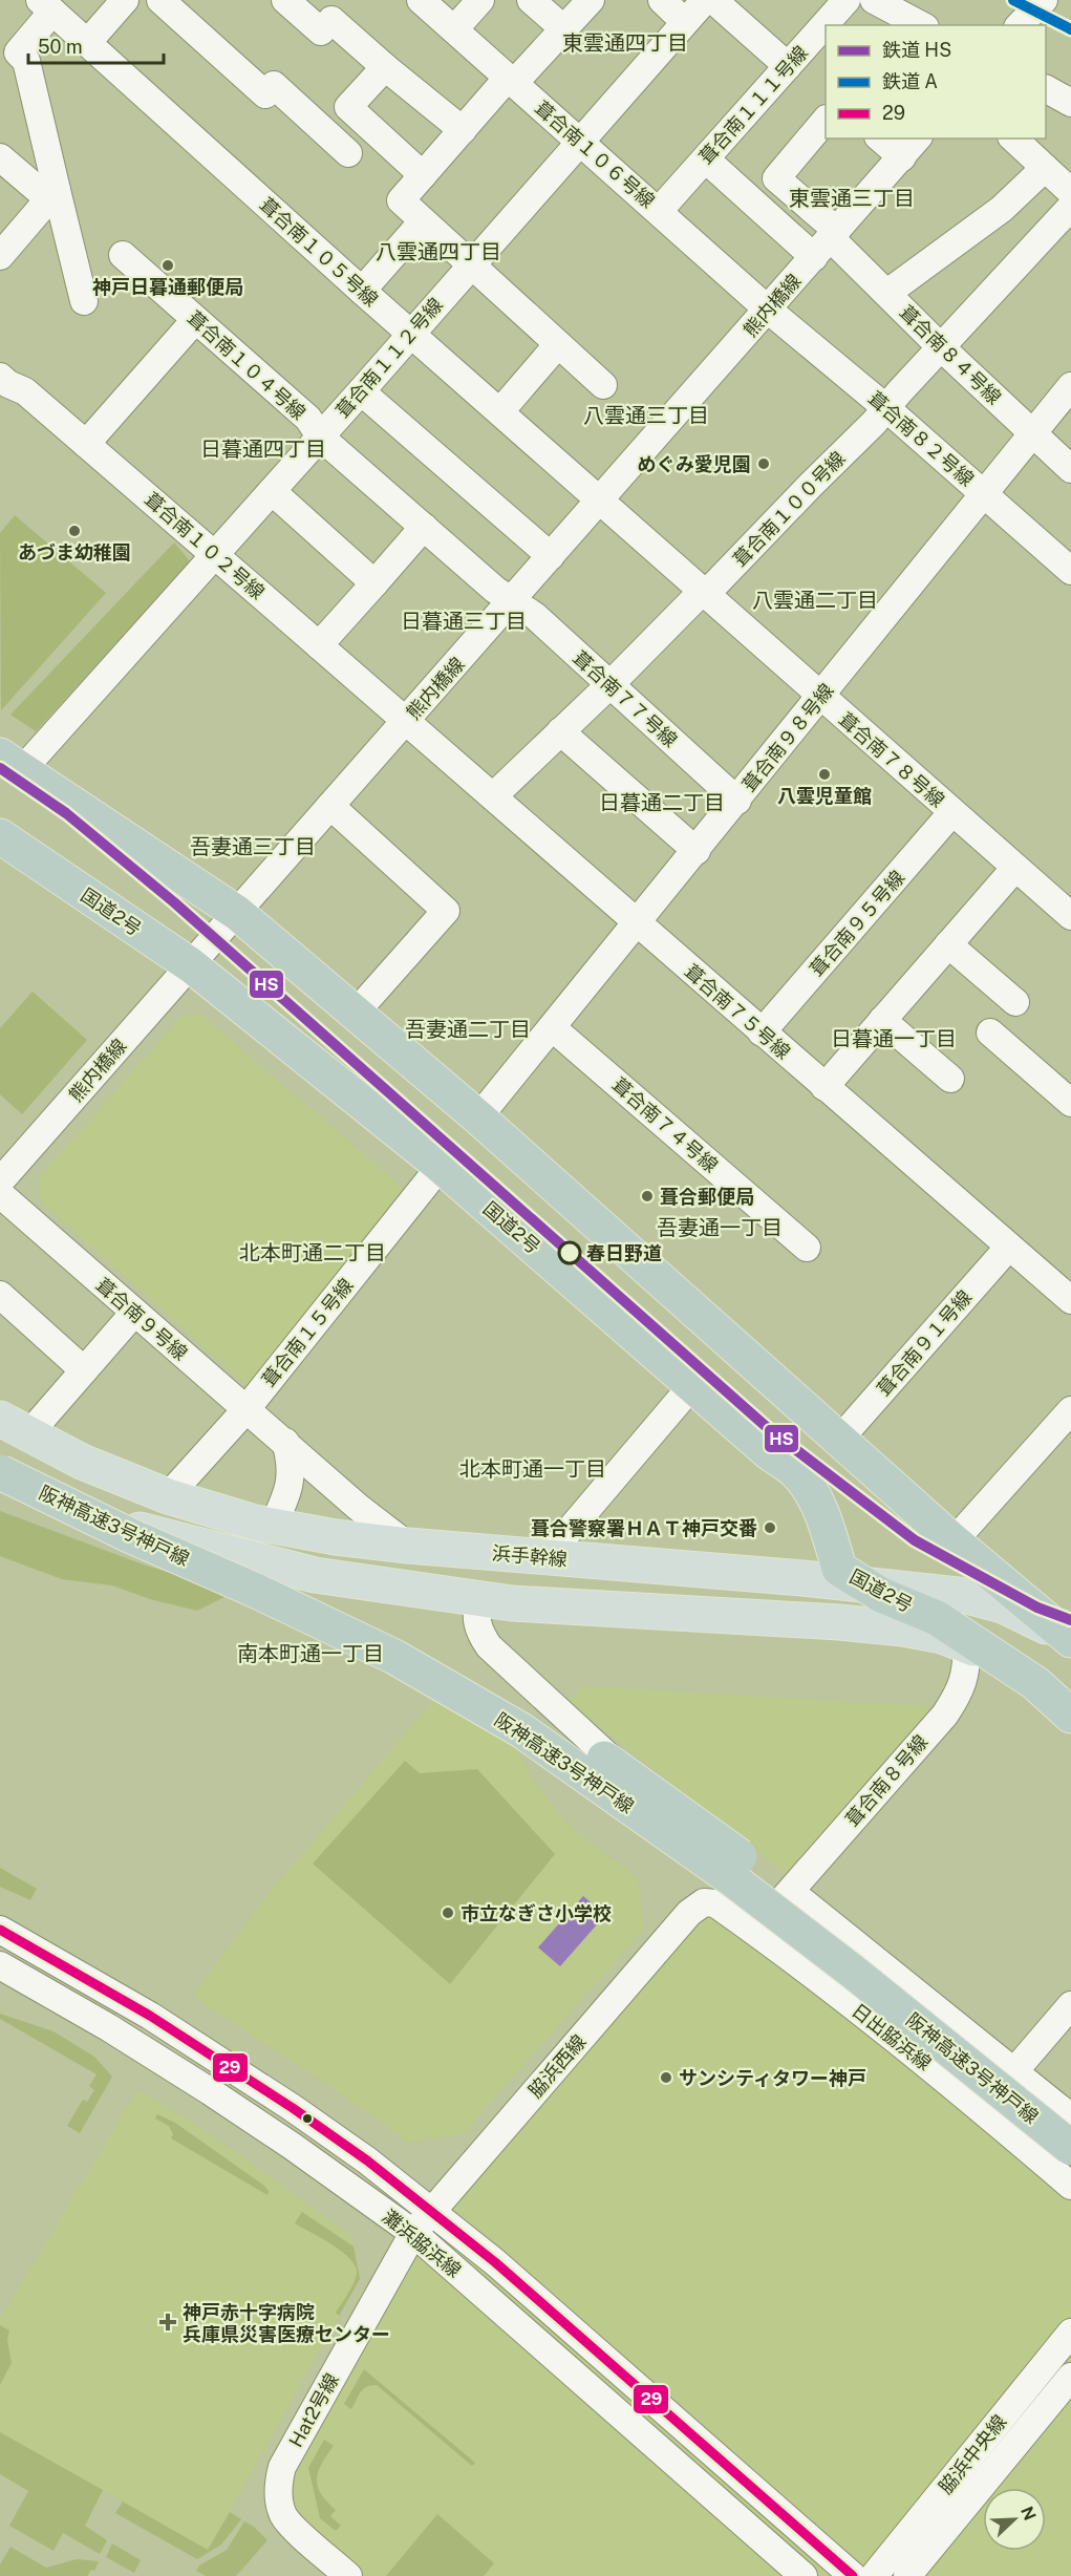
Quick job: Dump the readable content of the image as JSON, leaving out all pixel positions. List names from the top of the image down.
{
  "streets": {
    "highway": ["国道2号", "阪神高速3号神戸線"],
    "main road": ["浜手幹線"],
    "street": [
      "葺合南１１１号線",
      "葺合南１０６号線",
      "葺合南１０５号線",
      "熊内橋線",
      "葺合南８４号線",
      "葺合南１１２号線",
      "葺合南１０４号線",
      "葺合南８２号線",
      "葺合南１００号線",
      "葺合南１０２号線",
      "葺合南７７号線",
      "葺合南９８号線",
      "葺合南７８号線",
      "葺合南９５号線",
      "葺合南７５号線",
      "葺合南７４号線",
      "葺合南９号線",
      "葺合南１５号線",
      "葺合南９１号線",
      "葺合南８号線",
      "日出脇浜線",
      "脇浜西線",
      "灘浜脇浜線",
      "Hat2号線",
      "脇浜中央線"
    ]
  },
  "crossings": [
    ["葺合南１１１号線", "葺合南１０６号線"],
    ["葺合南１０６号線", "熊内橋線"],
    ["葺合南１０６号線", "葺合南１１２号線"],
    ["葺合南１０６号線", "葺合南８２号線"],
    ["葺合南１０５号線", "熊内橋線"],
    ["葺合南１０５号線", "葺合南１１２号線"],
    ["葺合南１０５号線", "葺合南７８号線"],
    ["熊内橋線", "葺合南８４号線"],
    ["熊内橋線", "葺合南１０４号線"],
    ["熊内橋線", "葺合南８２号線"],
    ["熊内橋線", "葺合南１０２号線"],
    ["熊内橋線", "葺合南７７号線"],
    ["熊内橋線", "葺合南７８号線"],
    ["熊内橋線", "国道2号"],
    ["熊内橋線", "葺合南７５号線"],
    ["葺合南８４号線", "葺合南１００号線"],
    ["葺合南８４号線", "葺合南９８号線"],
    ["葺合南１１２号線", "葺合南１０４号線"],
    ["葺合南１１２号線", "葺合南１０２号線"],
    ["葺合南１０４号線", "葺合南７７号線"],
    ["葺合南８２号線", "葺合南１００号線"],
    ["葺合南８２号線", "葺合南９８号線"],
    ["葺合南１００号線", "葺合南７７号線"],
    ["葺合南１００号線", "葺合南７８号線"],
    ["葺合南１００号線", "葺合南７５号線"],
    ["葺合南１０２号線", "葺合南７５号線"],
    ["葺合南７７号線", "葺合南９８号線"],
    ["葺合南９８号線", "葺合南７８号線"],
    ["葺合南９８号線", "葺合南７５号線"],
    ["葺合南９８号線", "葺合南７４号線"],
    ["葺合南７８号線", "葺合南９５号線"],
    ["国道2号", "葺合南１５号線"],
    ["国道2号", "浜手幹線"],
    ["葺合南９５号線", "葺合南７５号線"],
    ["葺合南７５号線", "葺合南９１号線"],
    ["葺合南９号線", "葺合南１５号線"],
    ["葺合南９号線", "浜手幹線"],
    ["葺合南１５号線", "浜手幹線"],
    ["阪神高速3号神戸線", "浜手幹線"],
    ["日出脇浜線", "脇浜西線"],
    ["脇浜西線", "灘浜脇浜線"],
    ["脇浜西線", "Hat2号線"],
    ["灘浜脇浜線", "Hat2号線"]
  ],
  "districts": [
    "東雲通四丁目",
    "東雲通三丁目",
    "八雲通四丁目",
    "八雲通三丁目",
    "日暮通四丁目",
    "八雲通二丁目",
    "日暮通三丁目",
    "日暮通二丁目",
    "吾妻通三丁目",
    "吾妻通二丁目",
    "日暮通一丁目",
    "吾妻通一丁目",
    "北本町通二丁目",
    "北本町通一丁目",
    "南本町通一丁目"
  ],
  "places": {
    "other": [
      "神戸日暮通郵便局",
      "めぐみ愛児園",
      "あづま幼稚園",
      "八雲児童館",
      "葺合郵便局",
      "春日野道",
      "葺合警察署ＨＡＴ神戸交番",
      "市立なぎさ小学校",
      "サンシティタワー神戸"
    ],
    "health": ["神戸赤十字病院 兵庫県災害医療センター"]
  },
  "lines": ["rail line A", "rail line HS", "transit line 29"],
  "legend": ["鉄道 HS", "鉄道 A", "29"],
  "scale_bar": "50 m",
  "north": "top right"
}
